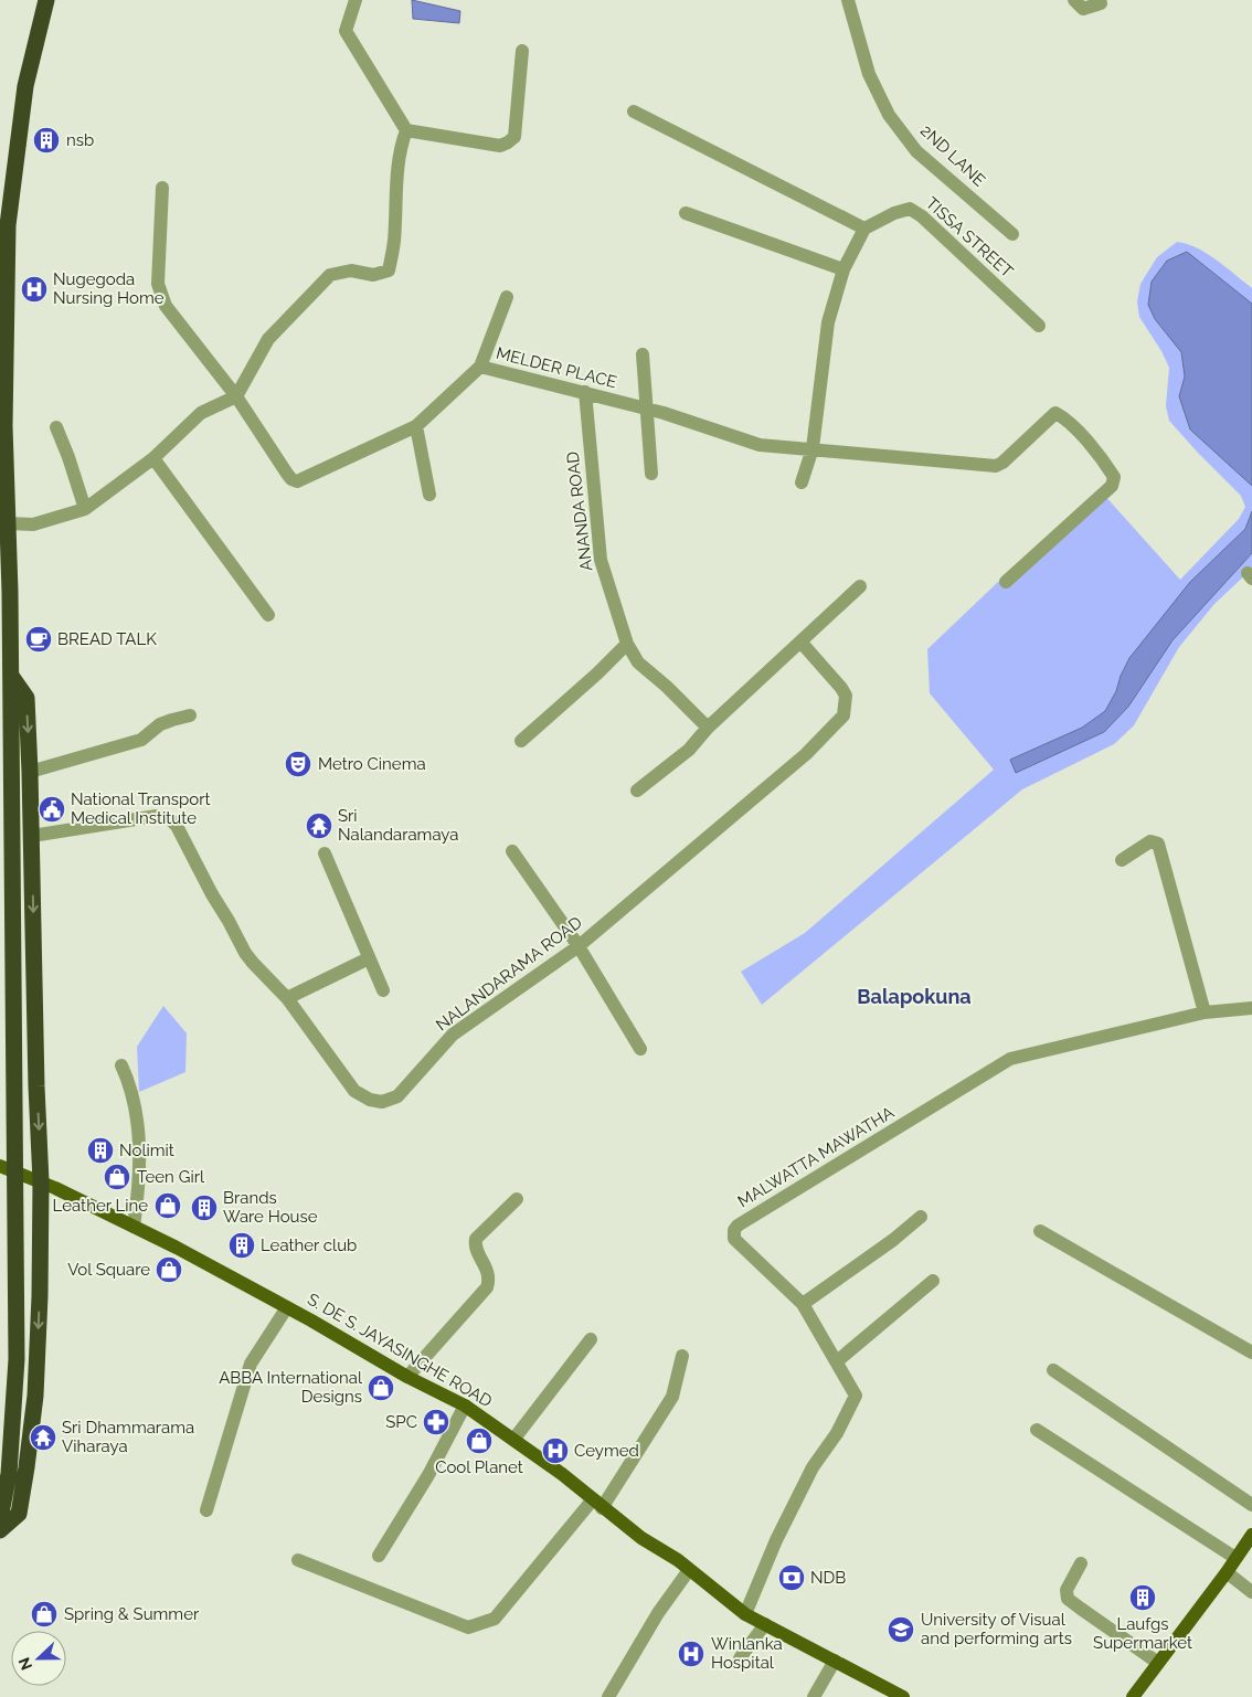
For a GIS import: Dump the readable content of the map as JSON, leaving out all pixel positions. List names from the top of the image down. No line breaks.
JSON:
{"streets":{"main road":["S. DE S. JAYASINGHE ROAD"],"street":["2ND LANE","TISSA STREET","MELDER PLACE","ANANDA ROAD","NALANDARAMA ROAD","MALWATTA MAWATHA"]},"crossings":[["MELDER PLACE","ANANDA ROAD"],["MALWATTA MAWATHA","S. DE S. JAYASINGHE ROAD"]],"districts":["Balapokuna"],"places":{"building":["nsb","Nolimit","Brands Ware House","Leather club","Laufgs Supermarket"],"hospital":["Nugegoda Nursing Home","Ceymed","Winlanka Hospital"],"cafe":["BREAD TALK"],"theatre":["Metro Cinema"],"public building":["National Transport Medical Institute"],"temple":["Sri Nalandaramaya","Sri Dhammarama Viharaya"],"shop":["Teen Girl","Leather Line","Vol Square","ABBA International Designs","Cool Planet","Spring & Summer"],"pharmacy":["SPC"],"bank":["NDB"],"school or university":["University of Visual and performing arts"]},"north":"left"}
